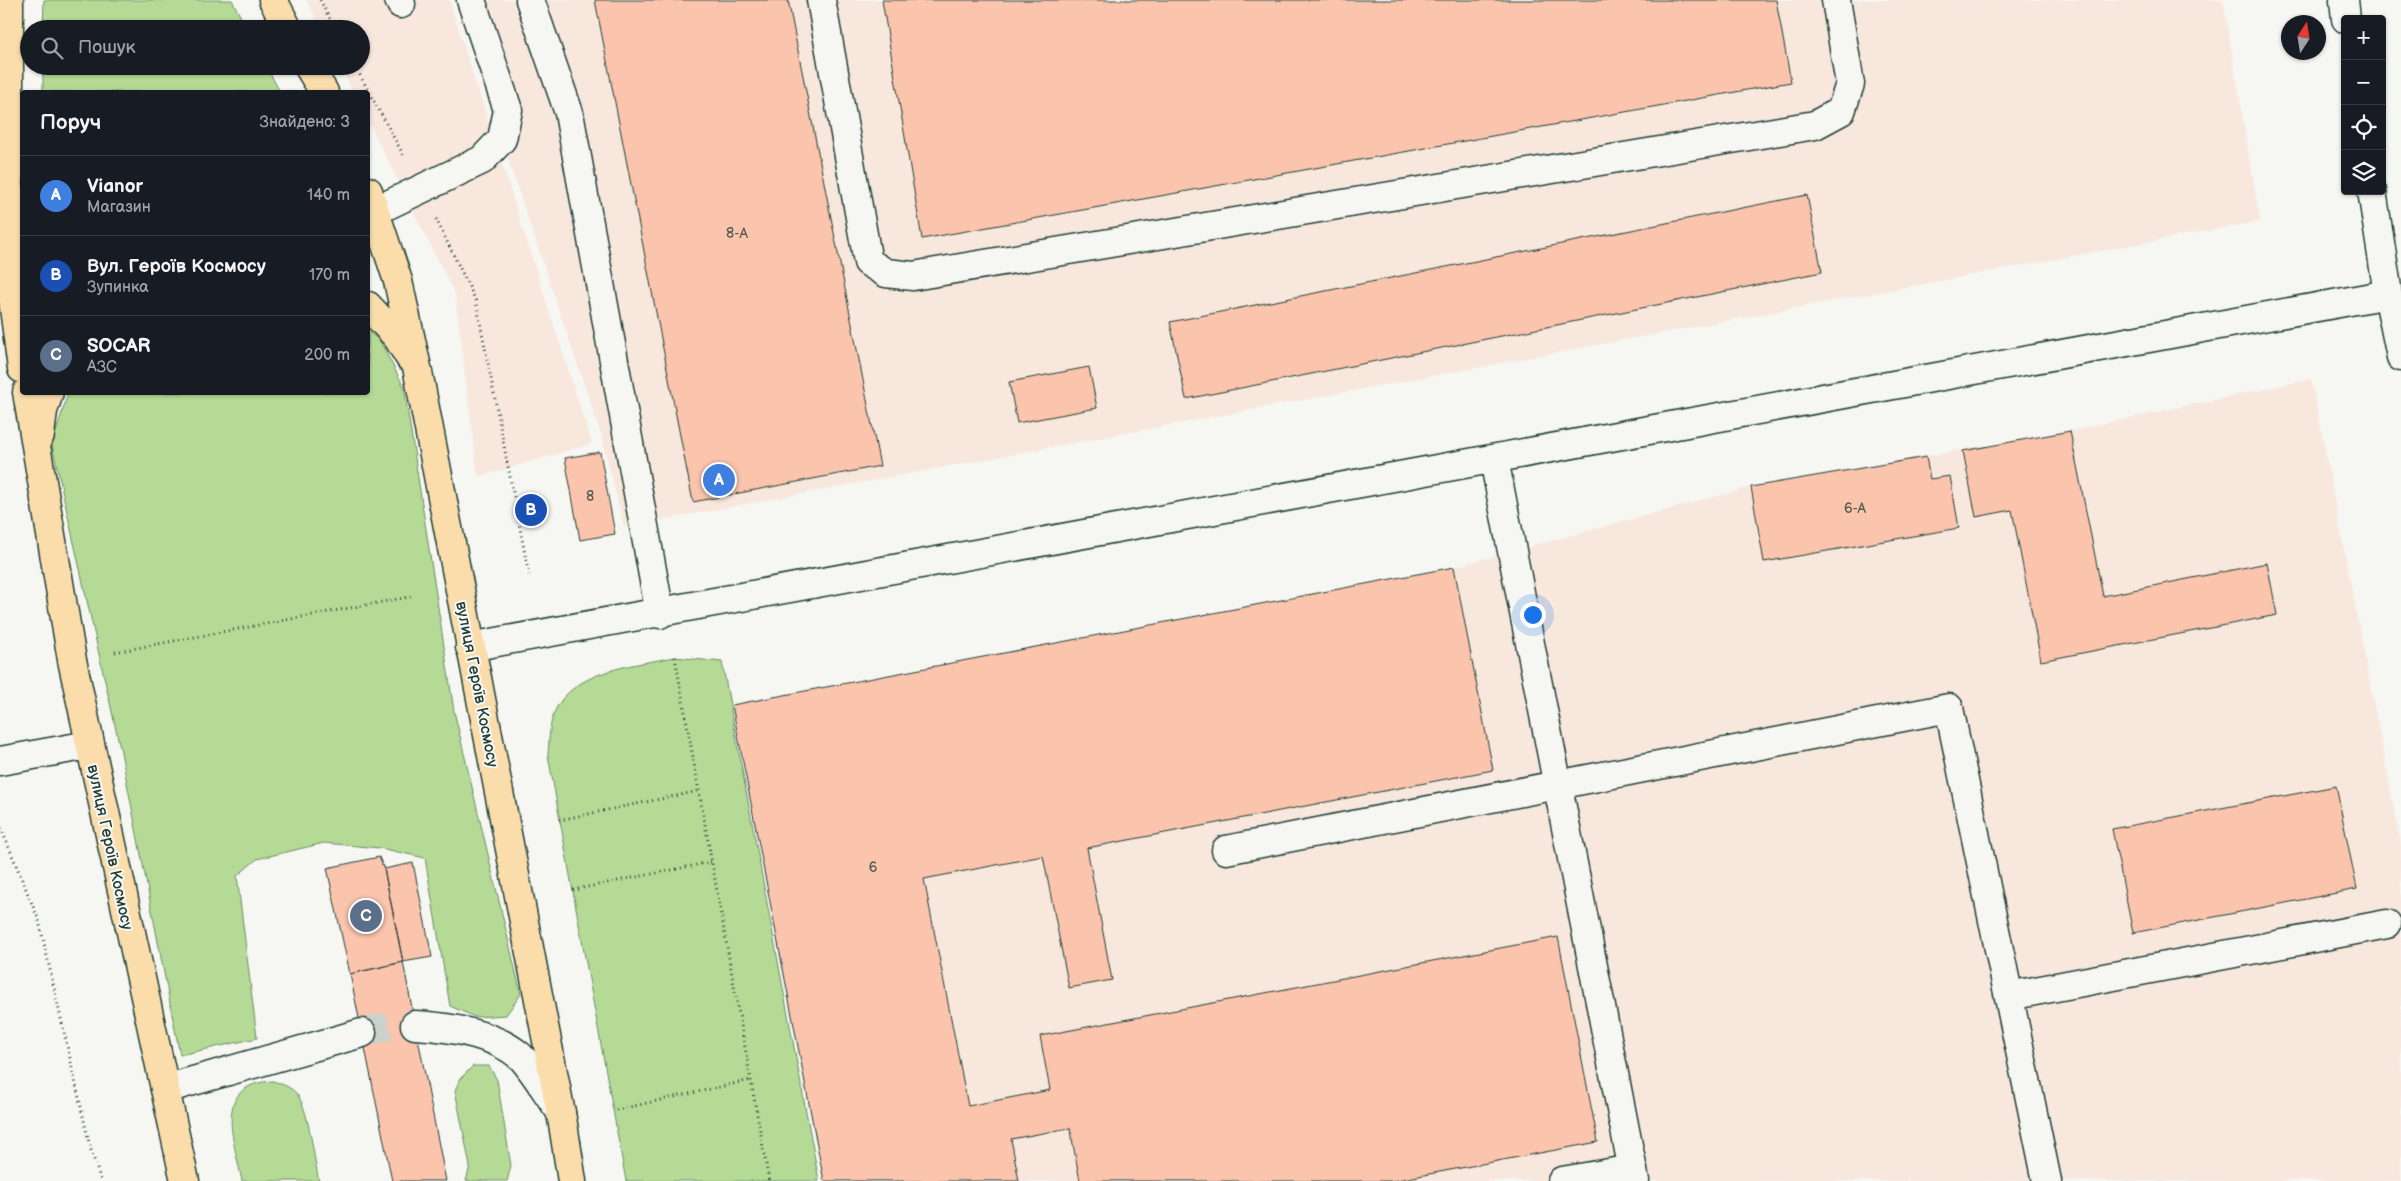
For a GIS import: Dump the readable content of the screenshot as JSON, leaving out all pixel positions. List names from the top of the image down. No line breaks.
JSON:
{"streets":{"main road":["вулиця Героїв Космосу"]},"house_numbers":["8-А","8","6-А","6"],"north":"top","page":{"map_buttons":["+","−"],"search":"Пошук","heading":["Поруч","Знайдено: 3"],"list":[{"mark":"A","name":"Vianor","note":"Магазин","value":"140 m"},{"mark":"B","name":"Вул. Героїв Космосу","note":"Зупинка","value":"170 m"},{"mark":"C","name":"SOCAR","note":"АЗС","value":"200 m"}],"pins":["A","B","C"]}}
